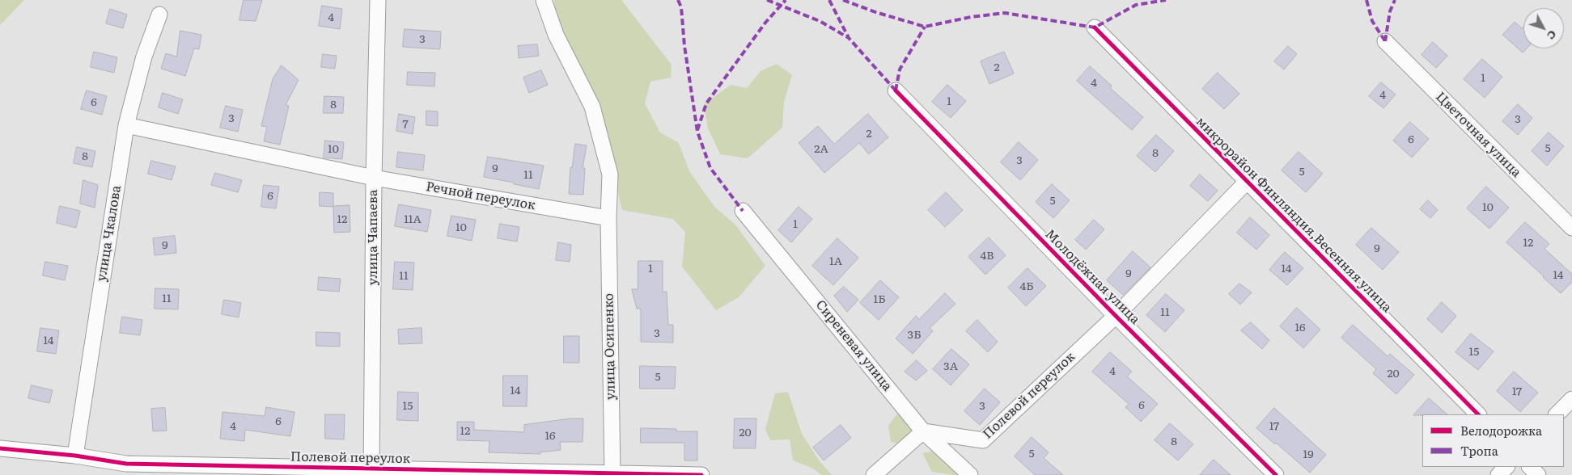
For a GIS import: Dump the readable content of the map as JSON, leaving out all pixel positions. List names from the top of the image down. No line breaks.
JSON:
{"streets":{"street":["Цветочная улица","Речной переулок","микрорайон Финляндия,Весенняя улица","улица Чкалова","улица Чапаева","Молодёжная улица","Сиреневая улица","улица Осипенко","Полевой переулок"]},"crossings":[["Речной переулок","улица Чкалова"],["Речной переулок","улица Чапаева"],["Речной переулок","улица Осипенко"],["улица Чкалова","Полевой переулок"],["улица Чапаева","Полевой переулок"],["Молодёжная улица","Полевой переулок"],["Сиреневая улица","Полевой переулок"],["улица Осипенко","Полевой переулок"]],"house_numbers":["4","3","2","1","4","4","1","6","8","3","3","7","2","6","5","10","2А","8","8","3","9","5","11","6","5","10","12","11А","1","10","12","9","9","4В","1А","1","14","9","14","11","4Б","11","1Б","11","16","3","3Б","14","15","3А","4","20","5","14","17","6","15","3","6","4","17","12","20","16","8","5","19"],"legend":["Велодорожка","Тропа"],"north":"bottom right"}
